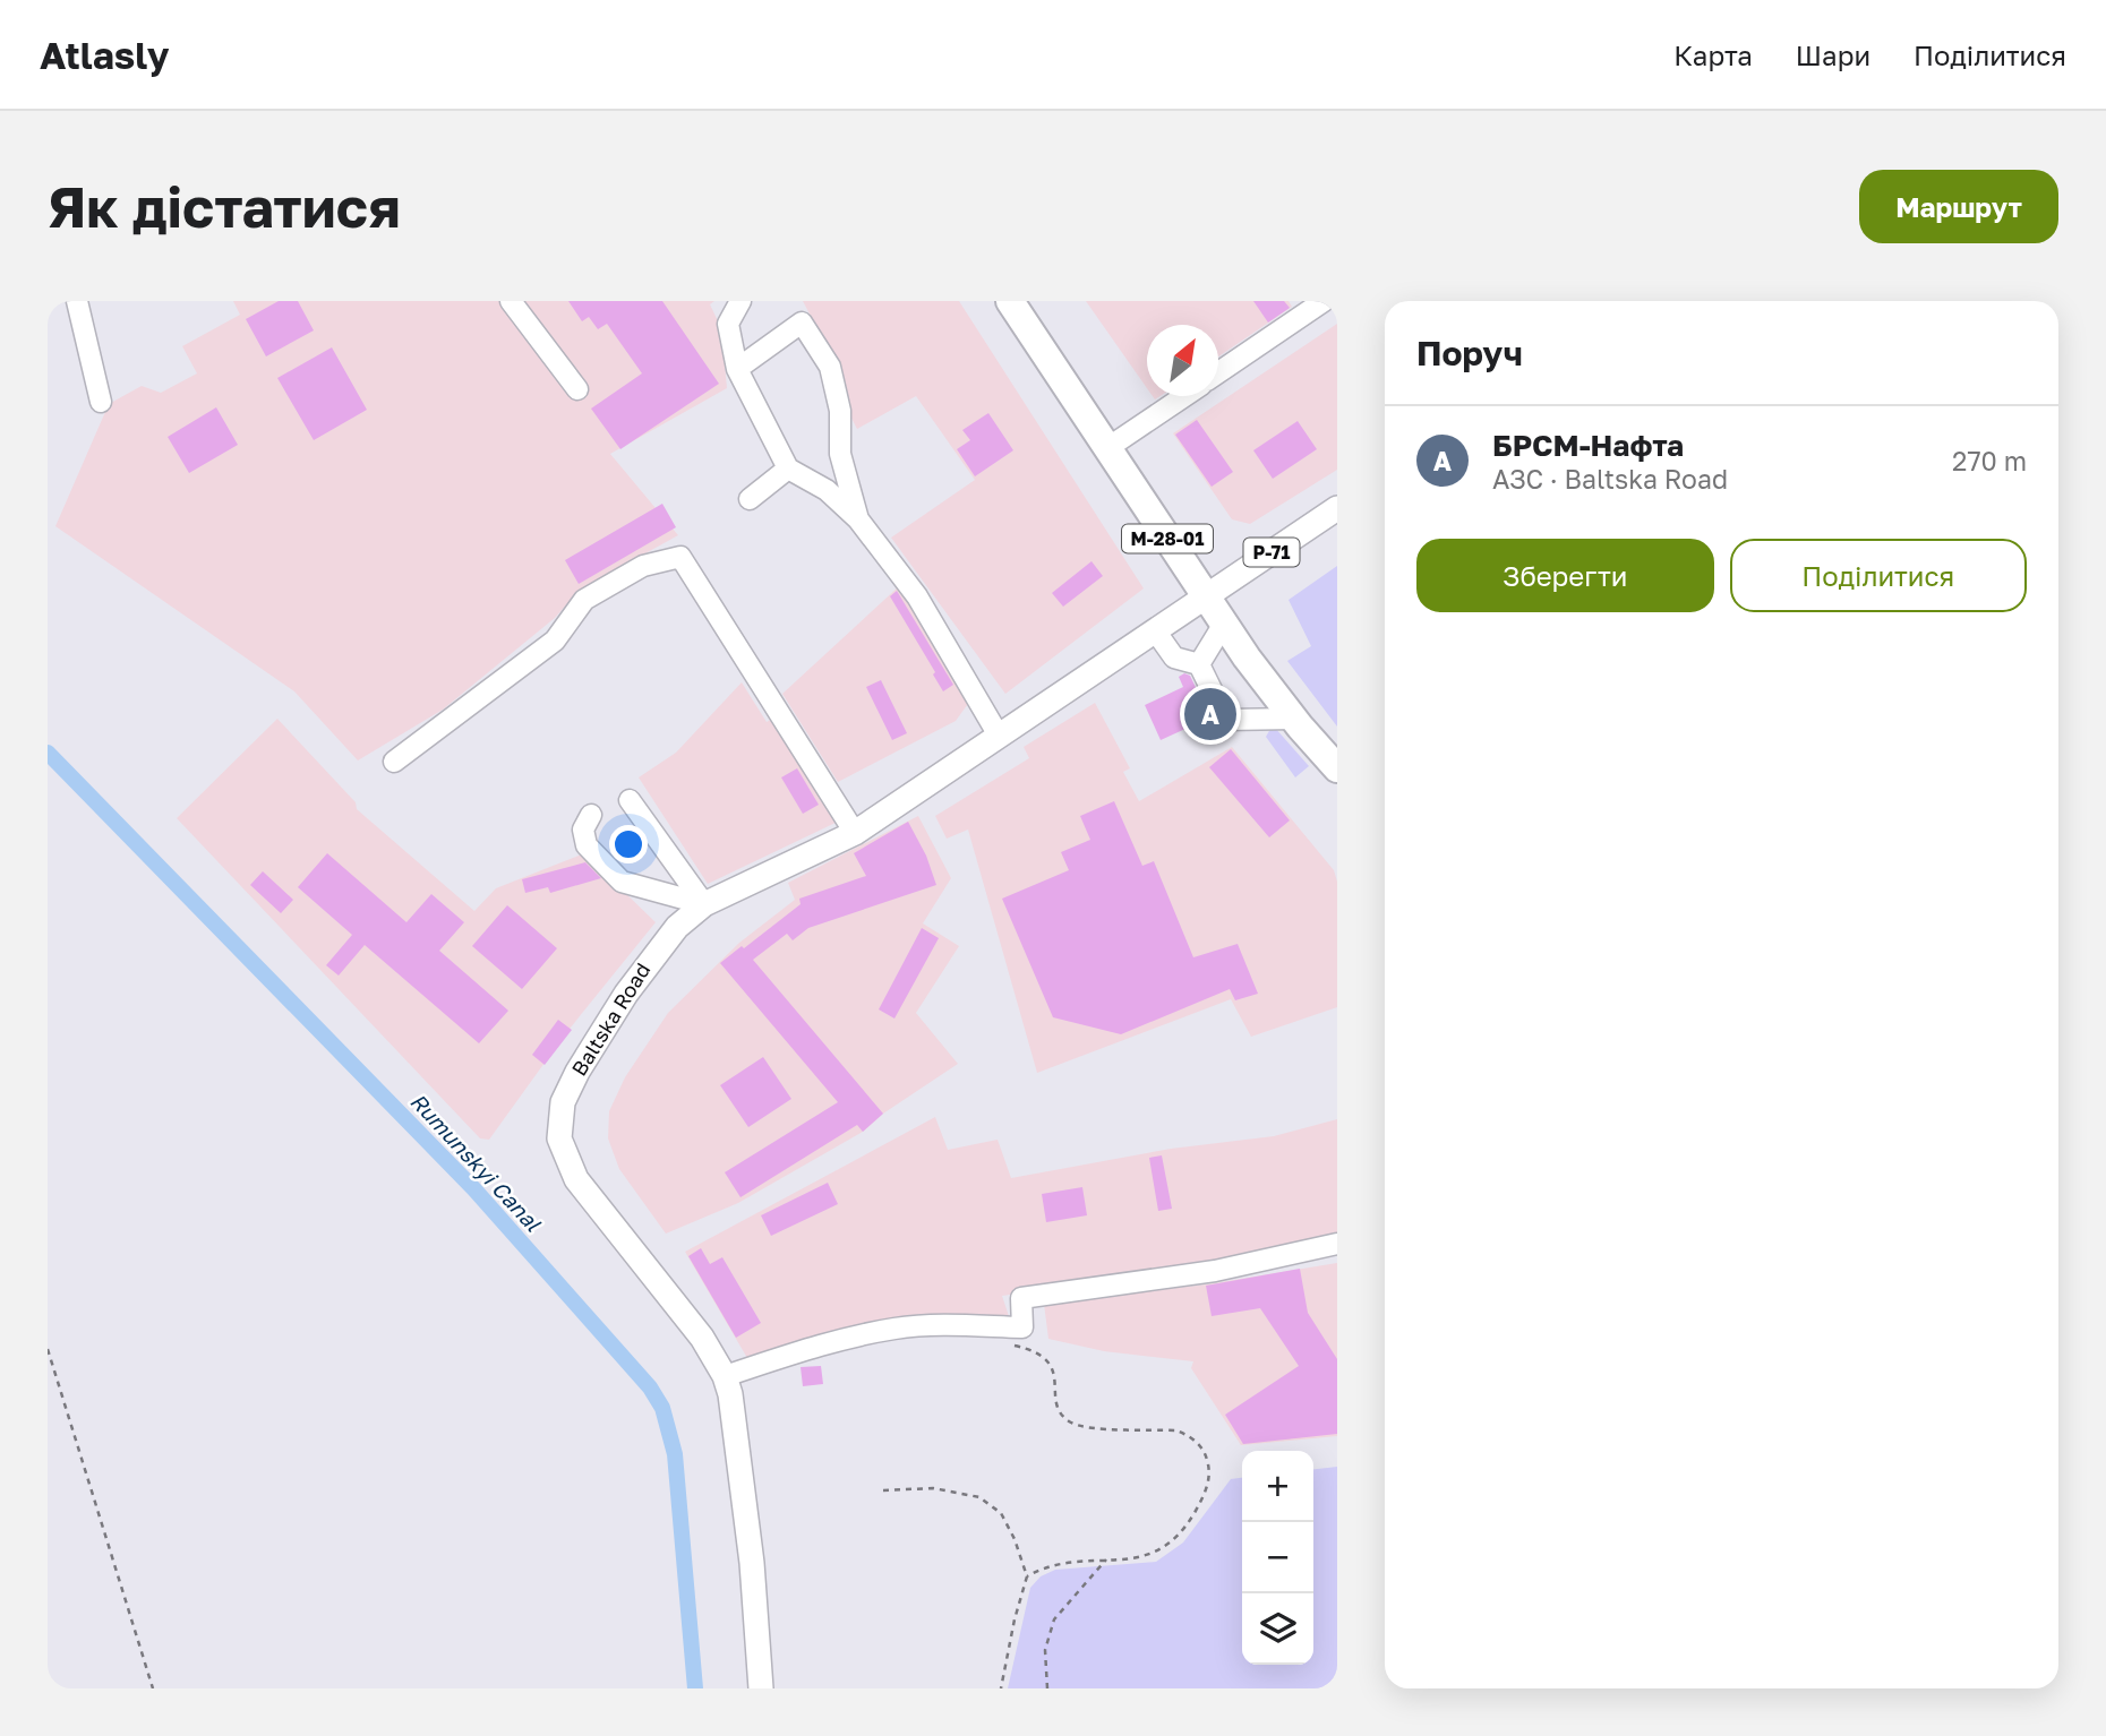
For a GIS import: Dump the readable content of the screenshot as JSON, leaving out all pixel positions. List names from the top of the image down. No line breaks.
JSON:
{"streets":{"highway":["М-28-01"],"main road":["Р-71","Baltska Road"]},"crossings":[["М-28-01","Р-71"],["М-28-01","Baltska Road"],["Р-71","Baltska Road"]],"water":["Rumunskyi Canal"],"north":"top right","page":{"header":"Atlasly","nav":["Карта","Шари","Поділитися"],"buttons":["Маршрут",["Зберегти","Поділитися"]],"title":"Як дістатися","heading":"Поруч","list":[{"mark":"A","name":"БРСМ-Нафта","note":"АЗС · Baltska Road","value":"270 m"}],"pins":"A","map_buttons":["+","−"]}}
